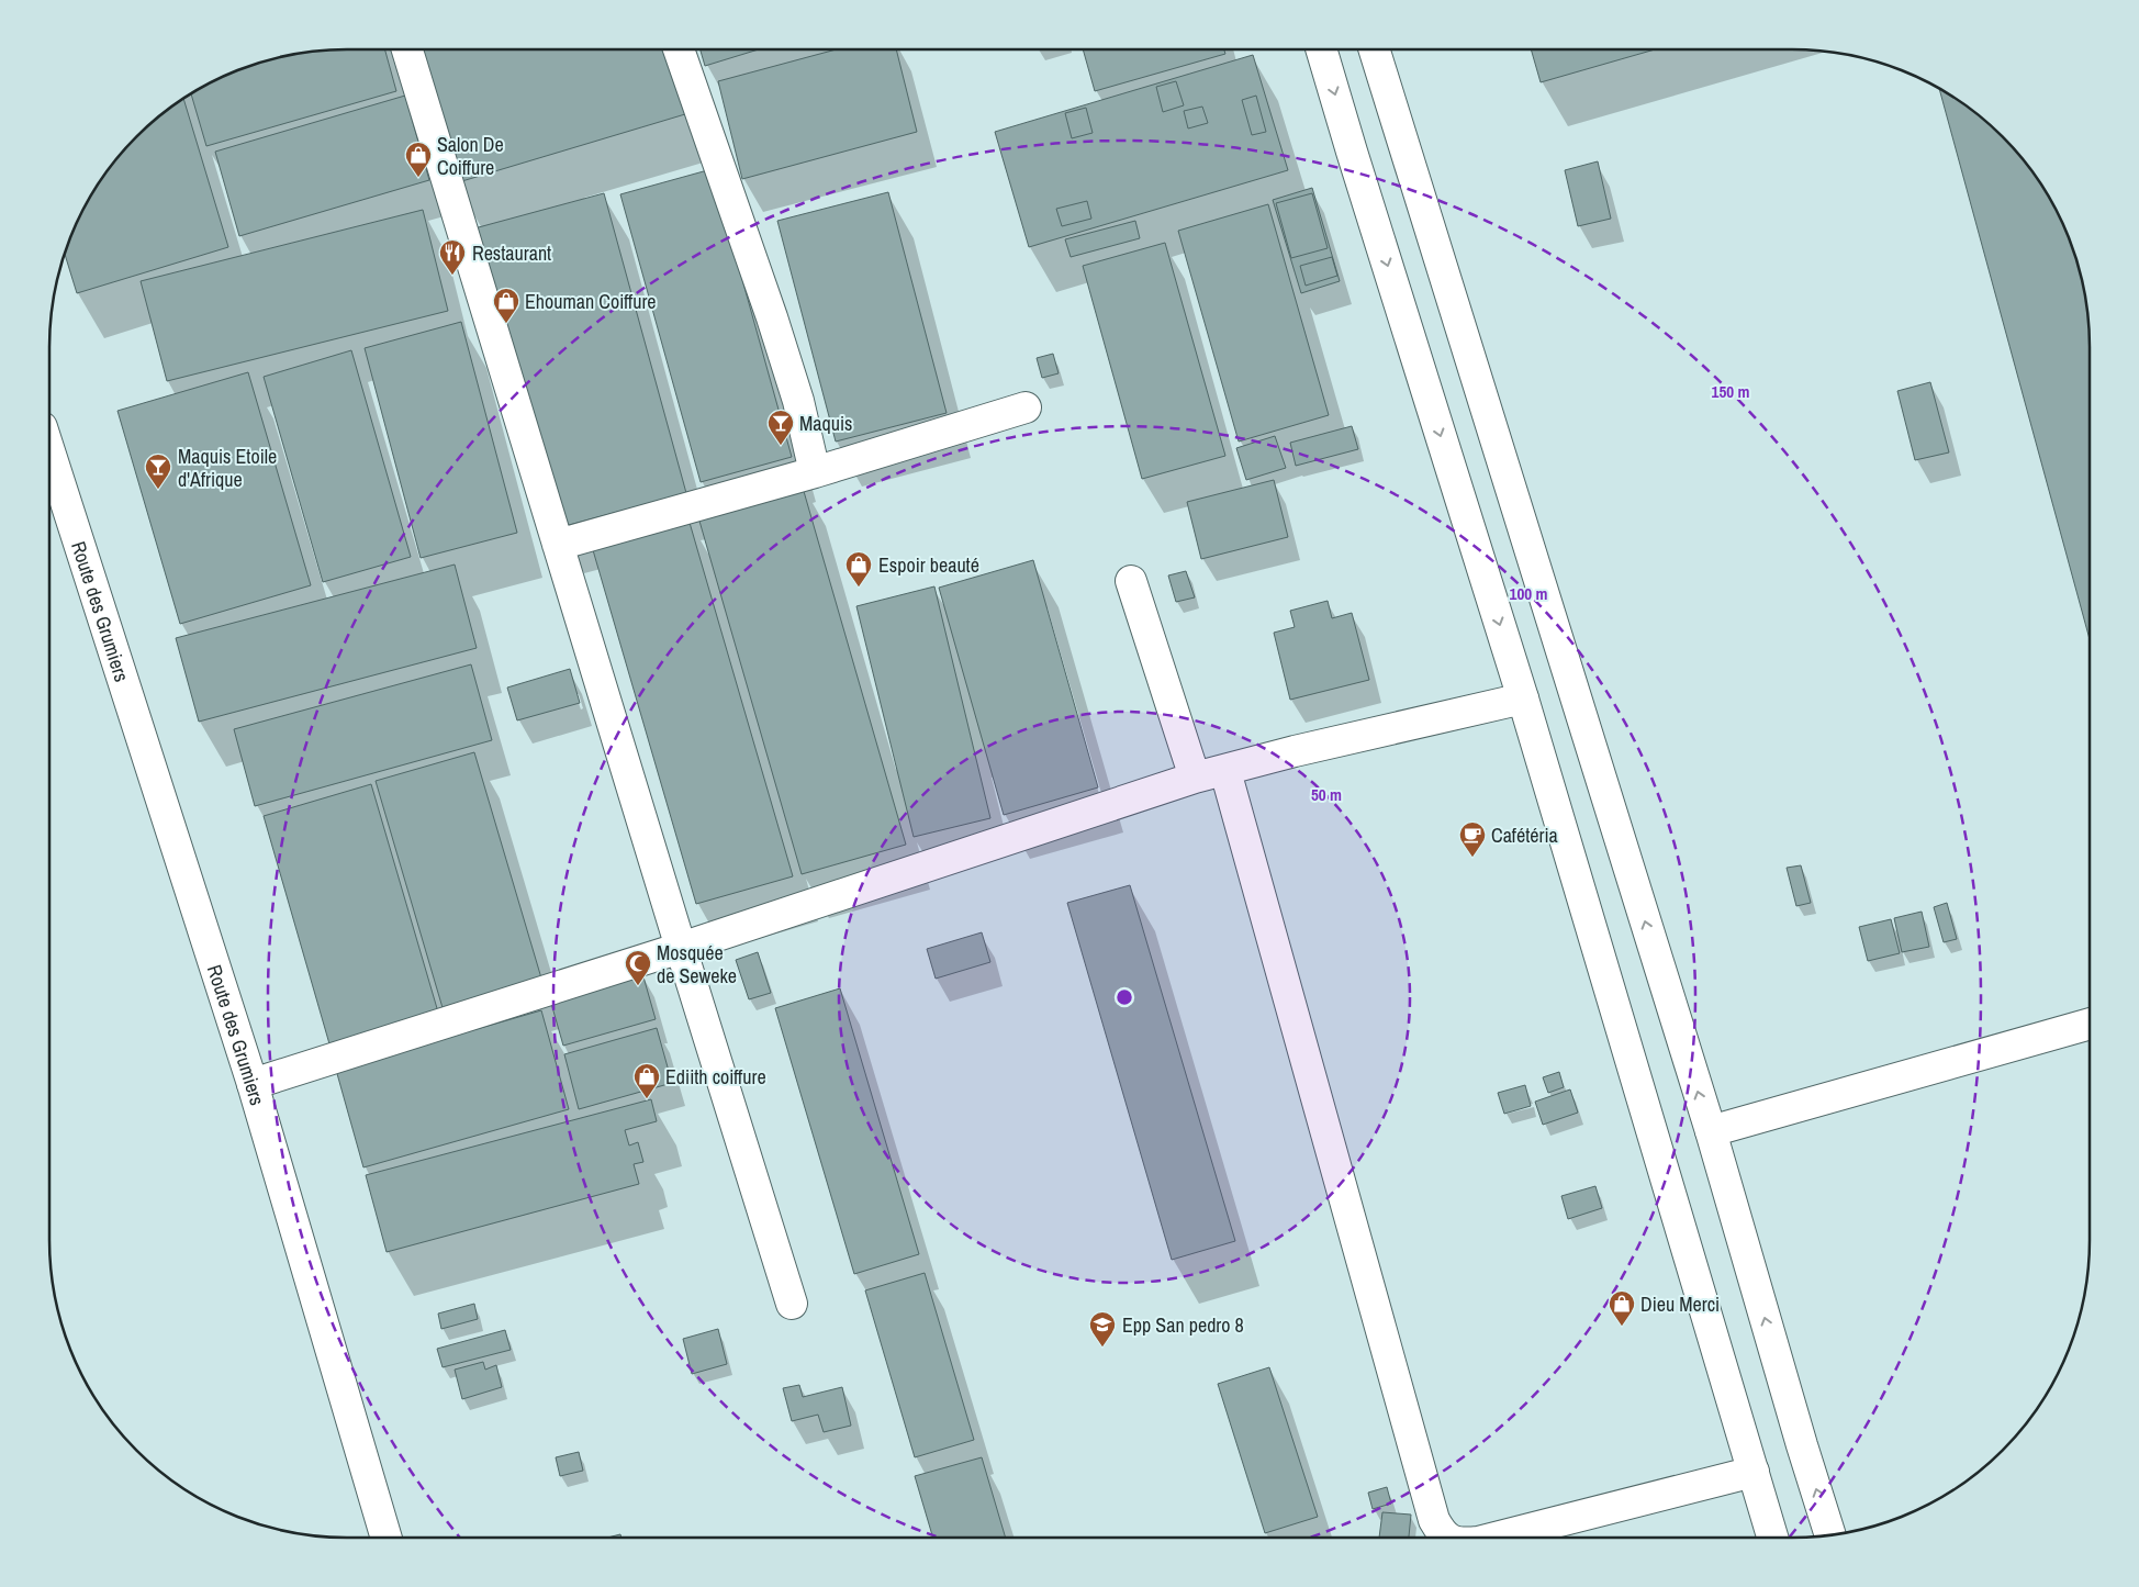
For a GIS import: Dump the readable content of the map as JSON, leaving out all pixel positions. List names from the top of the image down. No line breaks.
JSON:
{"streets":{"street":["Route des Grumiers"]},"places":{"shop":["Salon De Coiffure","Ehouman Coiffure","Espoir beauté","Ediith coiffure","Dieu Merci"],"restaurant":["Restaurant"],"bar":["Maquis","Maquis Etoile d'Afrique"],"cafe":["Cafétéria"],"mosque":["Mosquée de Seweke"],"school or university":["Epp San pedro 8"]},"rings":["150 m","100 m","50 m"]}
